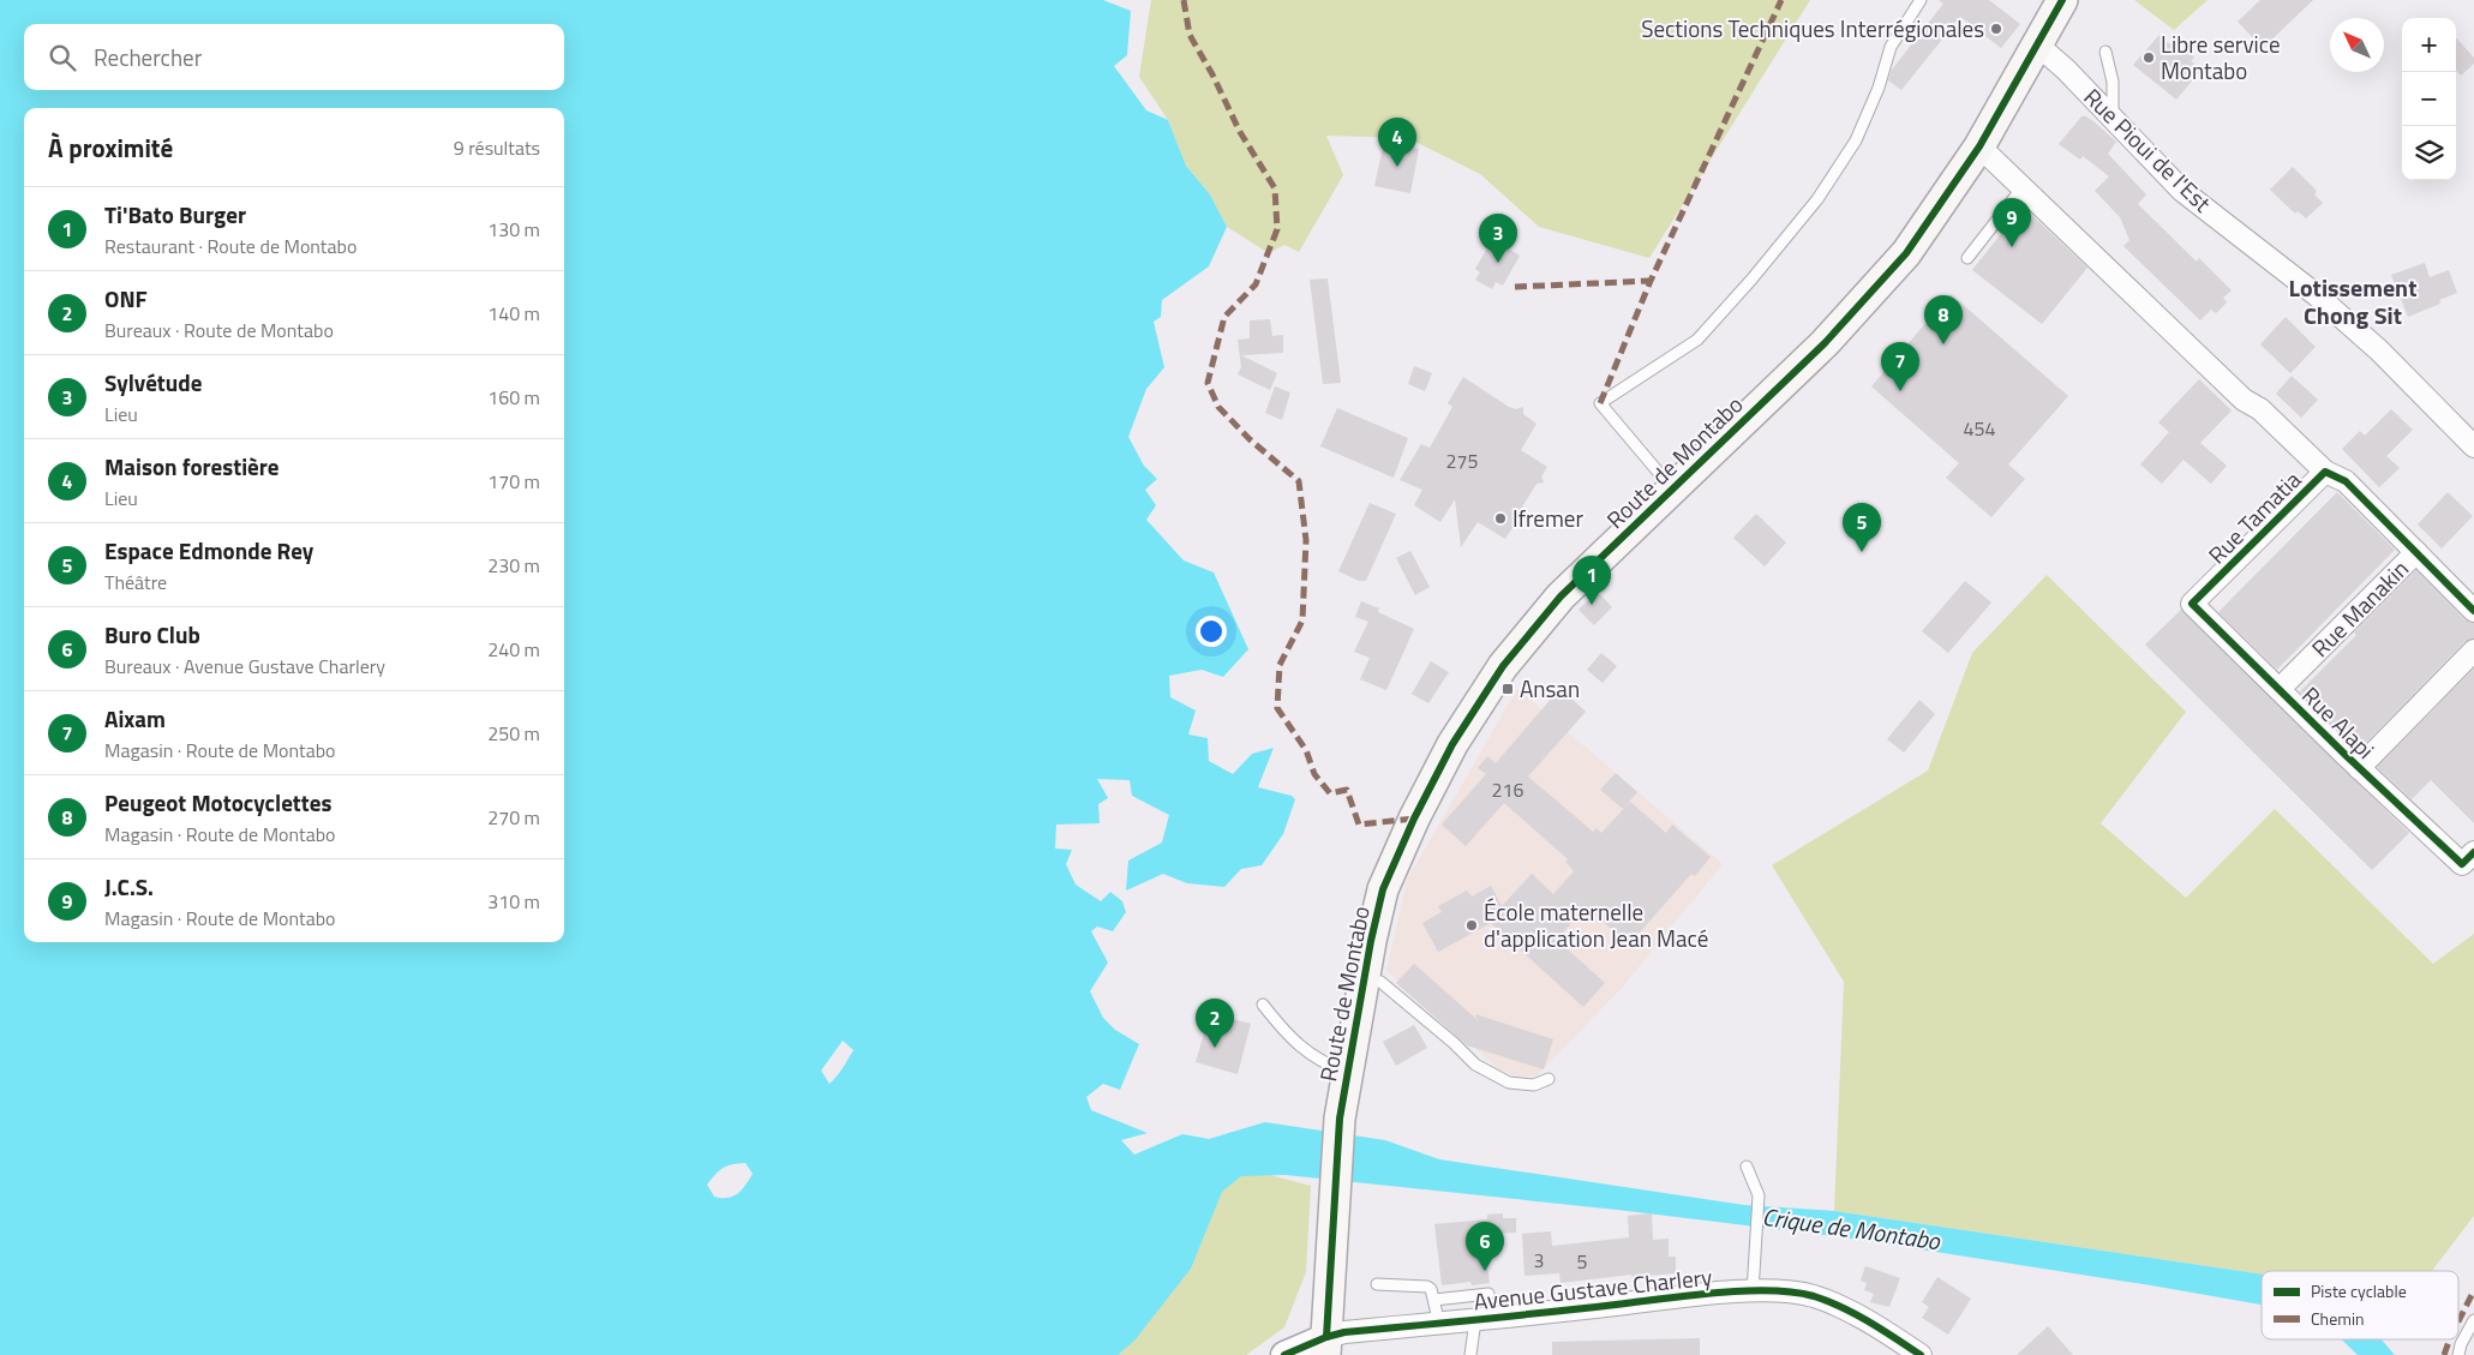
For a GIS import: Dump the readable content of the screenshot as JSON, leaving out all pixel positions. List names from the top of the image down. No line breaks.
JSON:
{"streets":{"main road":["Route de Montabo"],"street":["Rue Pioui de l'Est","Rue Tamatia","Rue Manakin","Rue Alapi","Avenue Gustave Charlery"]},"crossings":[["Rue Pioui de l'Est","Route de Montabo"],["Route de Montabo","Avenue Gustave Charlery"],["Rue Tamatia","Rue Manakin"],["Rue Tamatia","Rue Alapi"],["Rue Manakin","Rue Alapi"]],"districts":["Lotissement Chong Sit"],"water":["Crique de Montabo"],"places":{"other":["Sections Techniques Interrégionales","Libre service Montabo","Ifremer","École maternelle d'application Jean Macé"],"transit":["Ansan"]},"house_numbers":["454","275","216","3","5"],"legend":["Piste cyclable","Chemin"],"north":"top left","page":{"map_buttons":["+","−"],"search":"Rechercher","heading":["À proximité","9 résultats"],"pins":["4","9","3","8","7","5","1","2","6"],"list":[{"mark":"1","name":"Ti'Bato Burger","note":"Restaurant · Route de Montabo","value":"130 m"},{"mark":"2","name":"ONF","note":"Bureaux · Route de Montabo","value":"140 m"},{"mark":"3","name":"Sylvétude","note":"Lieu","value":"160 m"},{"mark":"4","name":"Maison forestière","note":"Lieu","value":"170 m"},{"mark":"5","name":"Espace Edmonde Rey","note":"Théâtre","value":"230 m"},{"mark":"6","name":"Buro Club","note":"Bureaux · Avenue Gustave Charlery","value":"240 m"},{"mark":"7","name":"Aixam","note":"Magasin · Route de Montabo","value":"250 m"},{"mark":"8","name":"Peugeot Motocyclettes","note":"Magasin · Route de Montabo","value":"270 m"},{"mark":"9","name":"J.C.S.","note":"Magasin · Route de Montabo","value":"310 m"}]}}
